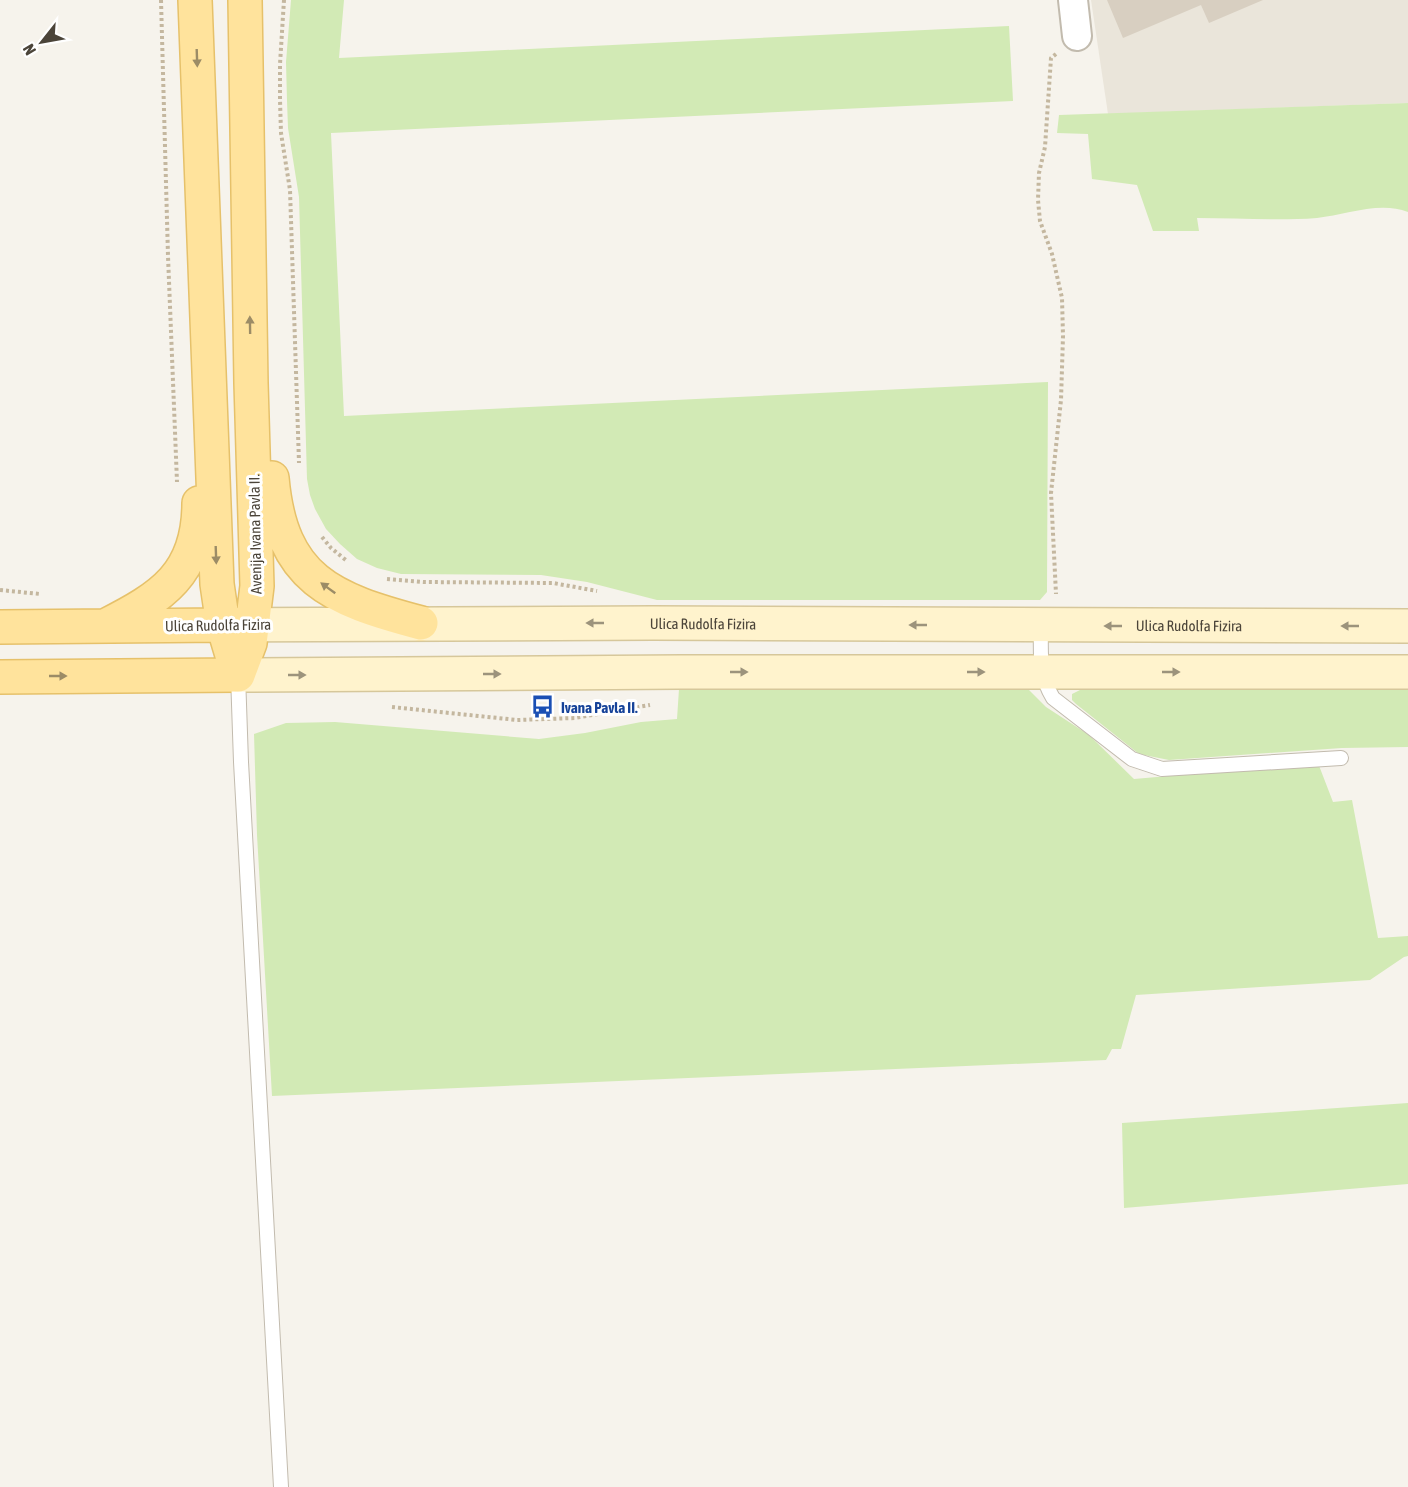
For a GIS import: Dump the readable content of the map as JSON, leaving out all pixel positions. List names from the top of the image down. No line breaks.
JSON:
{"streets":{"main road":["Avenija Ivana Pavla II.","Ulica Rudolfa Fizira"]},"crossings":[["Avenija Ivana Pavla II.","Ulica Rudolfa Fizira"]],"places":{"bus stop":["Ivana Pavla II."]},"north":"bottom left"}
